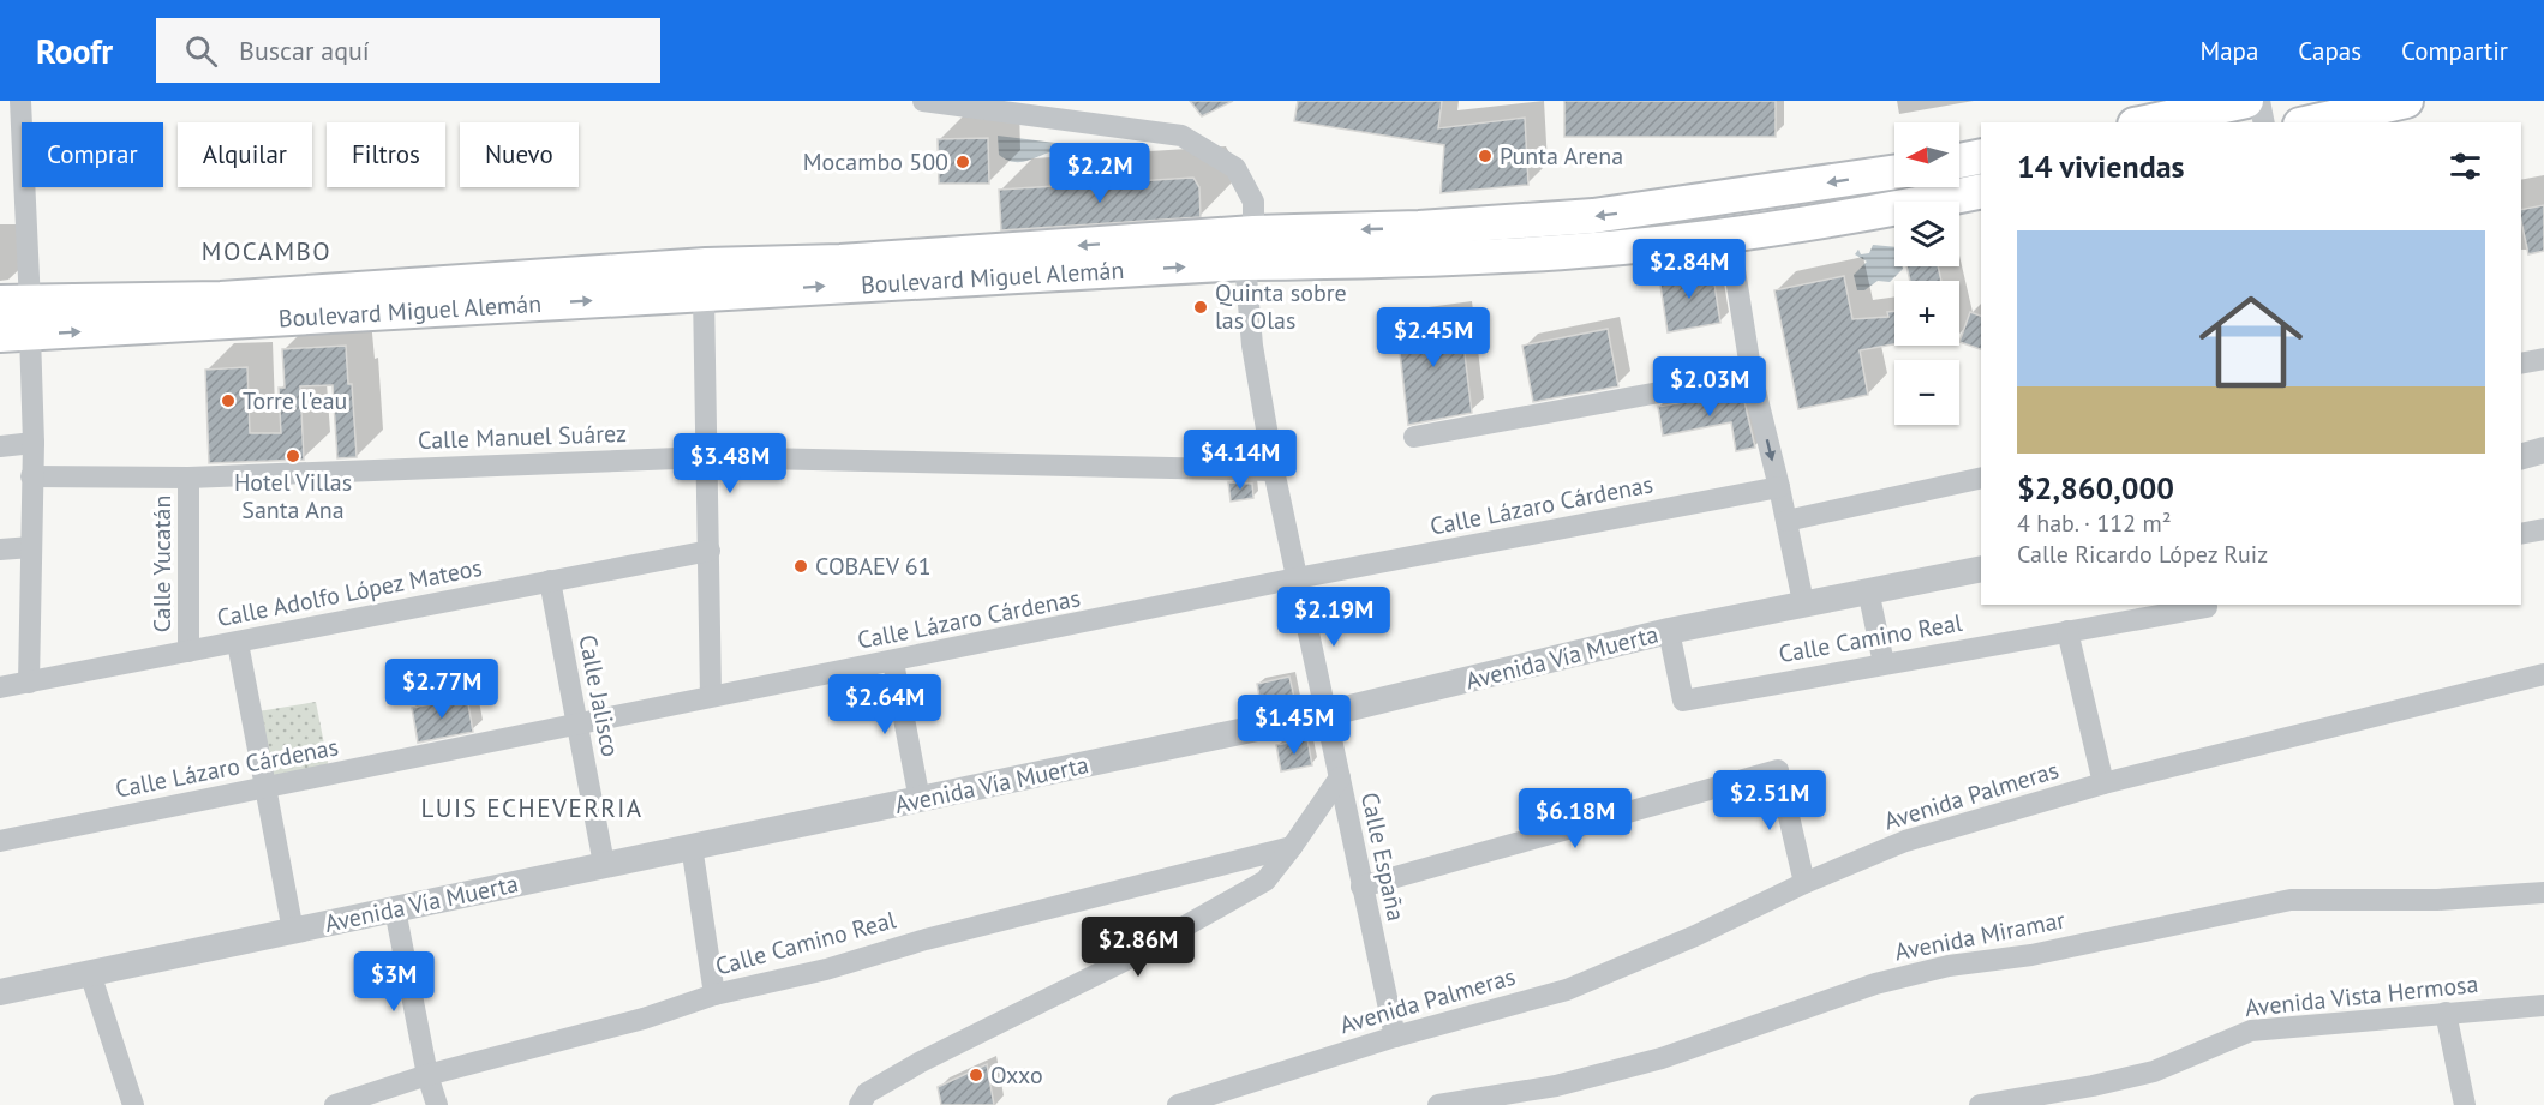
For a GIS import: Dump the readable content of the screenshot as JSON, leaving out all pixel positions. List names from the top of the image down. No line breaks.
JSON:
{"streets":{"main road":["Boulevard Miguel Alemán"],"street":["Calle Manuel Suárez","Calle Lázaro Cárdenas","Calle Yucatán","Calle Adolfo López Mateos","Calle Camino Real","Avenida Vía Muerta","Calle Jalisco","Avenida Palmeras","Calle España","Avenida Miramar","Avenida Vista Hermosa"]},"crossings":[["Boulevard Miguel Alemán","Calle España"],["Calle Manuel Suárez","Calle Yucatán"],["Calle Manuel Suárez","Calle España"],["Calle Lázaro Cárdenas","Calle Jalisco"],["Calle Lázaro Cárdenas","Calle España"],["Calle Yucatán","Calle Adolfo López Mateos"],["Calle Adolfo López Mateos","Calle Jalisco"],["Calle Camino Real","Avenida Vía Muerta"],["Avenida Vía Muerta","Calle Jalisco"],["Avenida Vía Muerta","Calle España"],["Avenida Palmeras","Calle España"]],"districts":["MOCAMBO","LUIS ECHEVERRIA"],"places":["Punta Arena","Mocambo 500","Quinta sobre las Olas","Torre l'eau","Hotel Villas Santa Ana","COBAEV 61","Oxxo"],"north":"left","page":{"header":"Roofr","search":"Buscar aquí","nav":["Mapa","Capas","Compartir"],"map_buttons":["+","−"],"chip":["Comprar","Alquilar","Filtros","Nuevo"],"heading":"14 viviendas","price":["$2.2M","$2.84M","$2.45M","$2.03M","$4.14M","$3.48M","$2.19M","$2.77M","$2.64M","$1.45M","$2.51M","$6.18M","$2.86M","$3M"],"list":[{"name":"$2,860,000","note":"4 hab. · 112 m² · Calle Ricardo López Ruiz"}]}}
